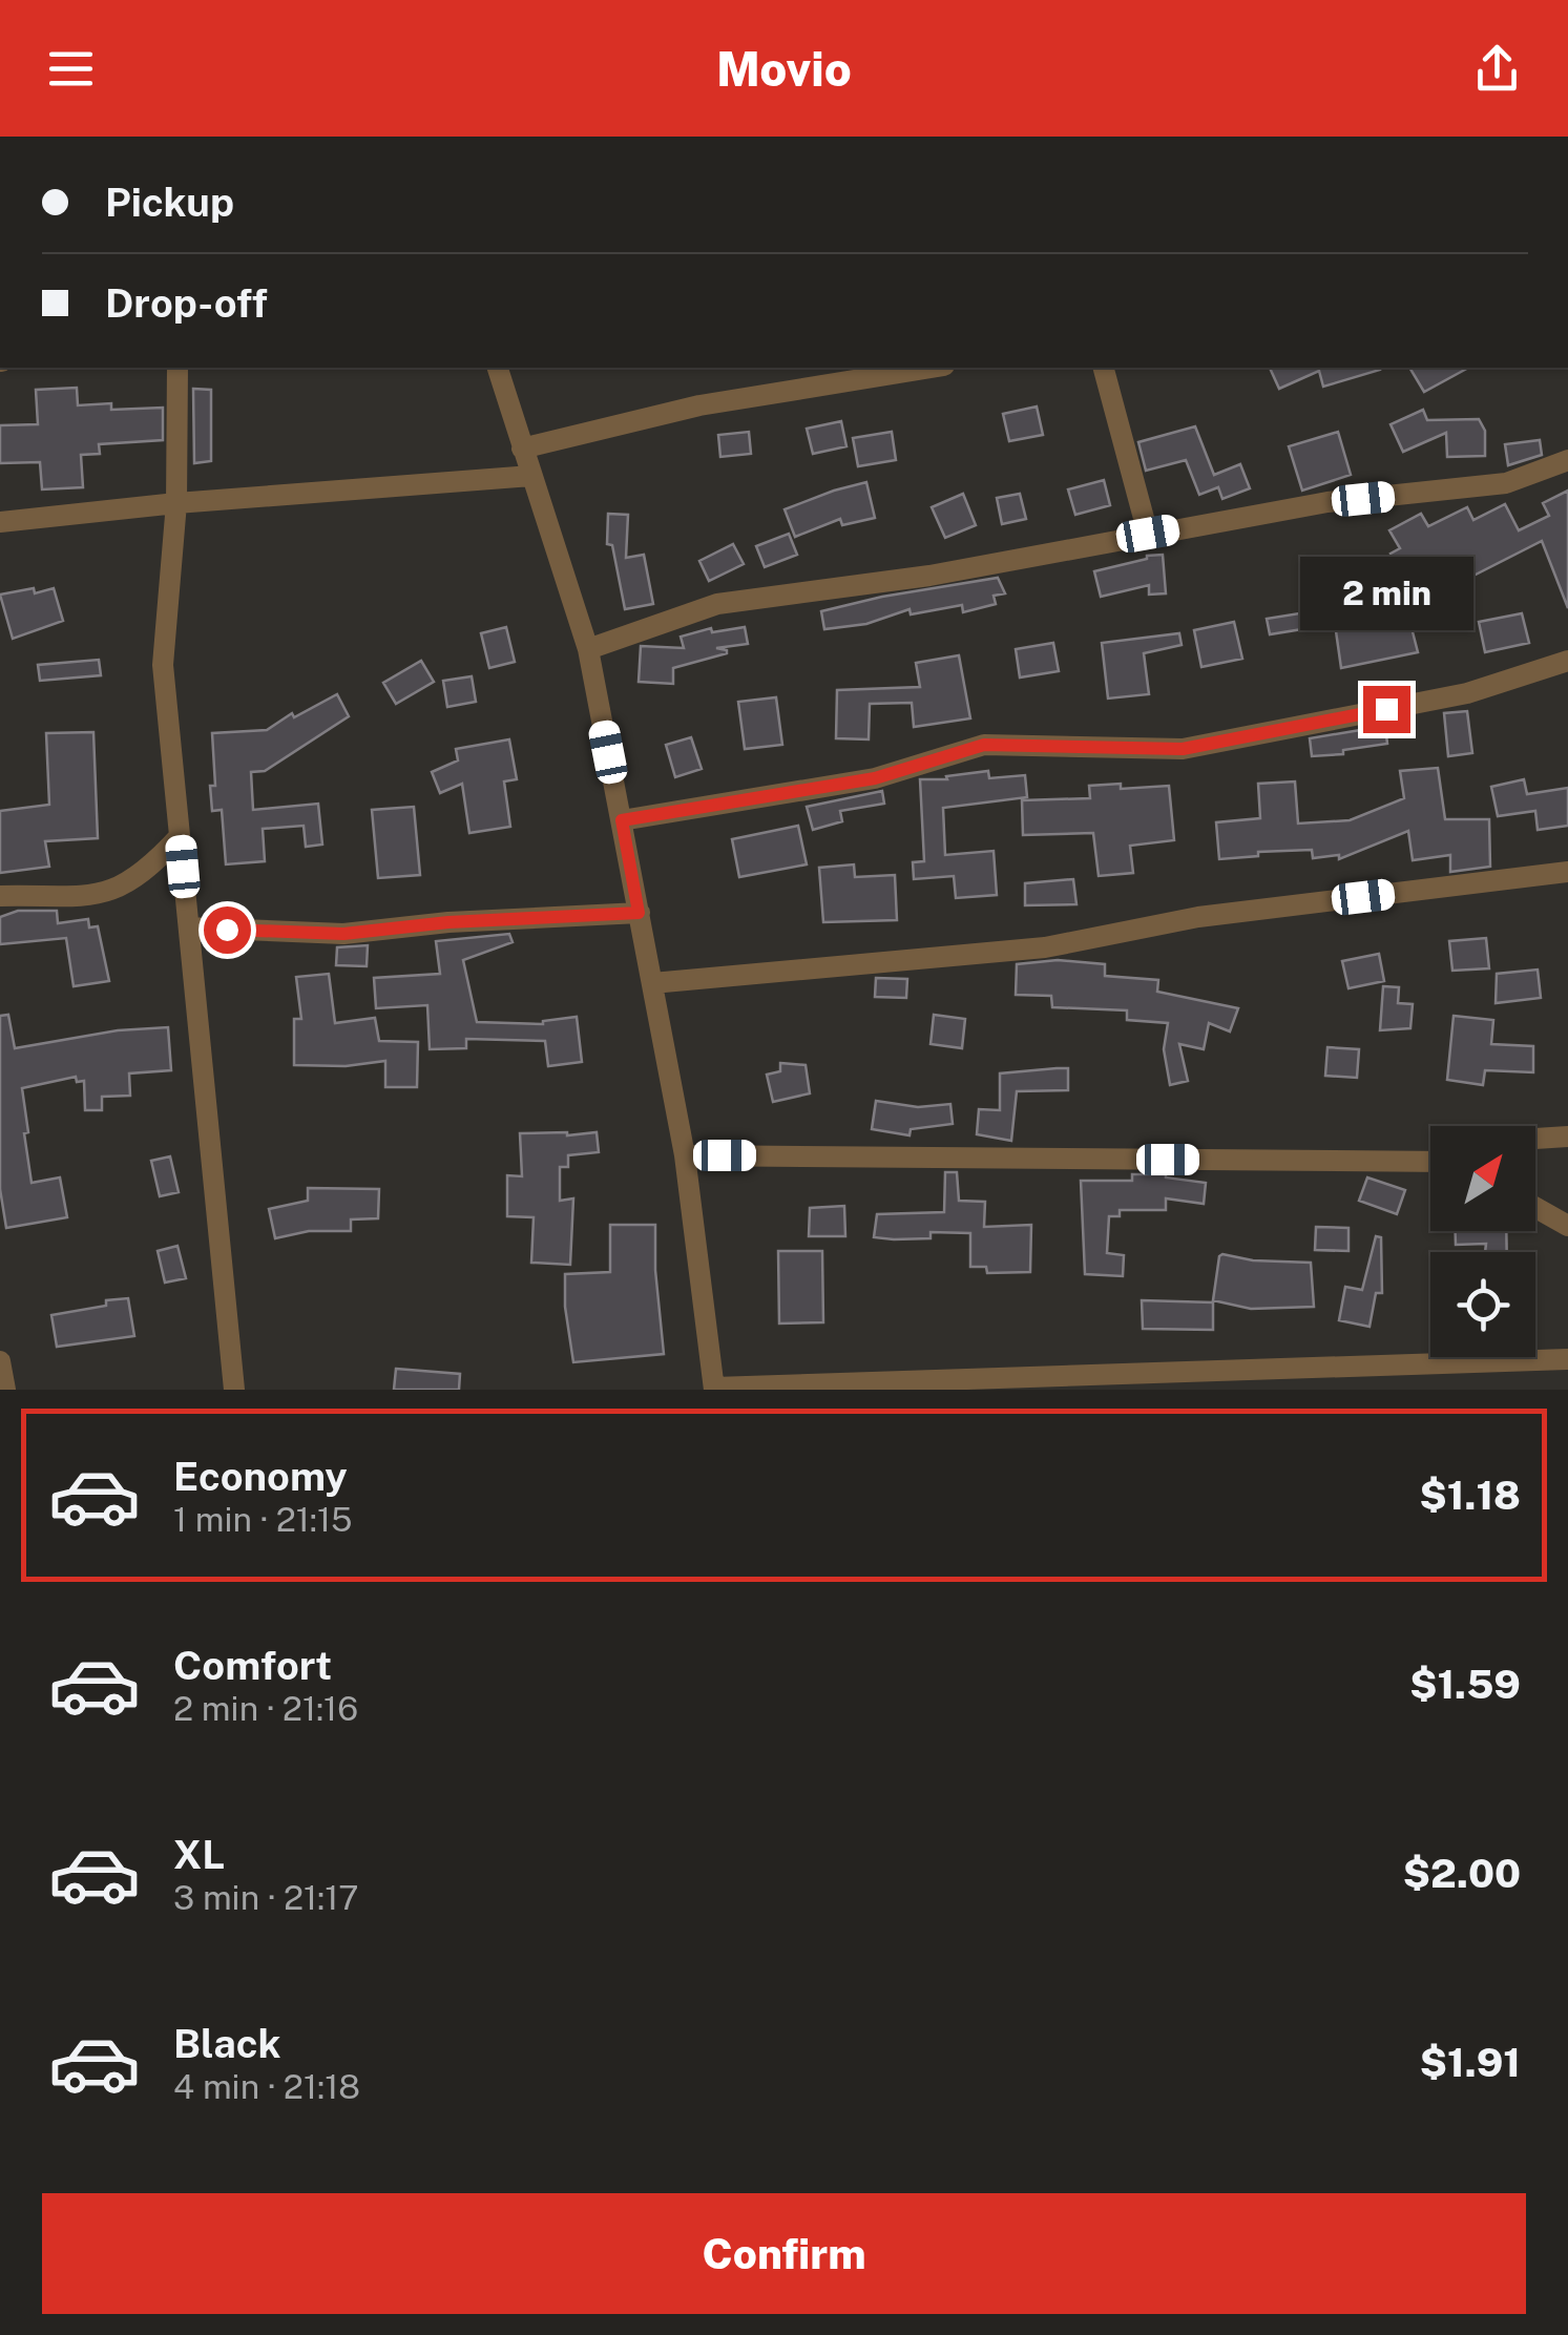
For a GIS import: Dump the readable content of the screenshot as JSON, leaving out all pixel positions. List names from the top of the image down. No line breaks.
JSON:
{"north":"top right","page":{"header":"Movio","banner":["Pickup","Drop-off"],"bubble":"2 min","list":[{"name":"Economy","note":"1 min · 21:15","value":"$1.18"},{"name":"Comfort","note":"2 min · 21:16","value":"$1.59"},{"name":"XL","note":"3 min · 21:17","value":"$2.00"},{"name":"Black","note":"4 min · 21:18","value":"$1.91"}],"buttons":"Confirm"}}
